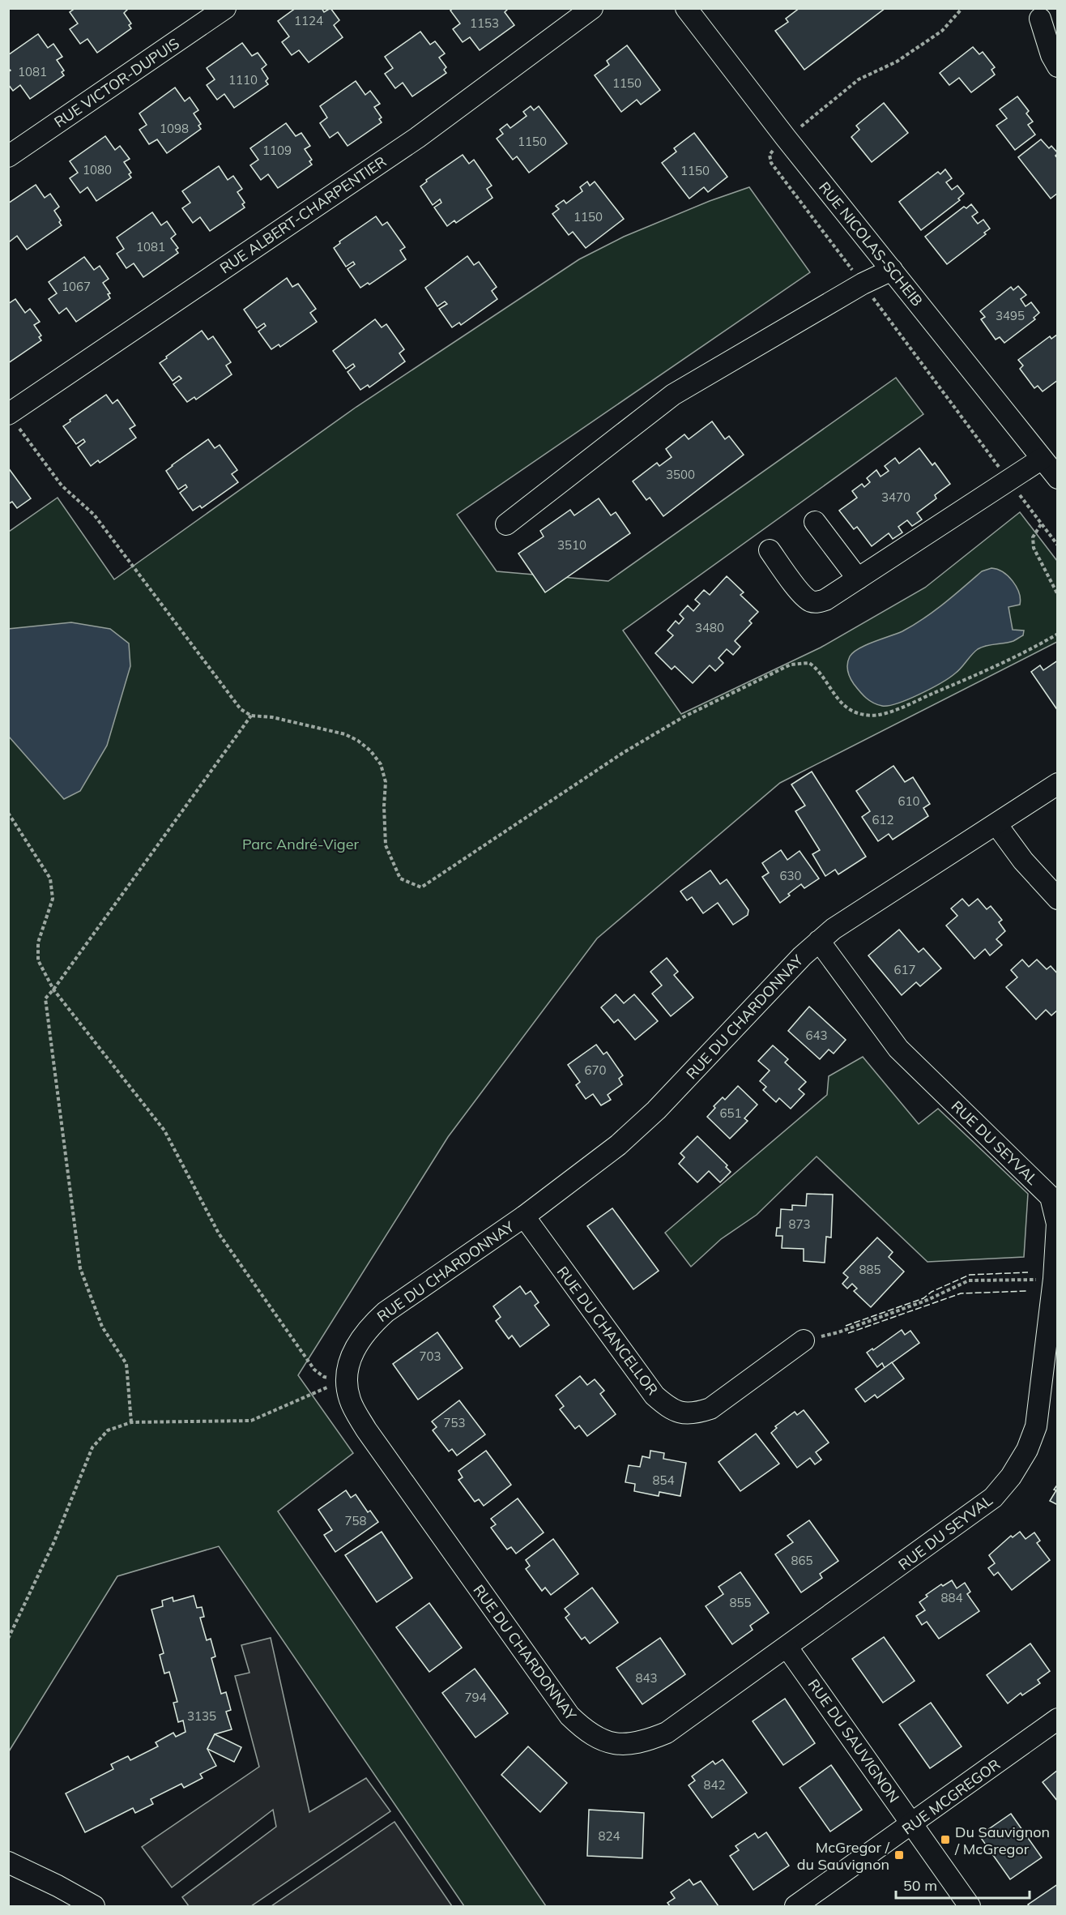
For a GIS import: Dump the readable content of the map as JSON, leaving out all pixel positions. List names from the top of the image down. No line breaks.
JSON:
{"streets":{"street":["RUE VICTOR-DUPUIS","RUE ALBERT-CHARPENTIER","RUE NICOLAS-SCHEIB","RUE DU CHARDONNAY","RUE DU SEYVAL","RUE DU CHANCELLOR","RUE DU SAUVIGNON","RUE MCGREGOR"]},"crossings":[["RUE DU CHARDONNAY","RUE DU SEYVAL"],["RUE DU CHARDONNAY","RUE DU CHANCELLOR"],["RUE DU CHARDONNAY","RUE DU SAUVIGNON"],["RUE DU SEYVAL","RUE DU SAUVIGNON"],["RUE DU SAUVIGNON","RUE MCGREGOR"]],"parks":["Parc André-Viger"],"places":{"transit":["Du Sauvignon / McGregor","McGregor / du Sauvignon"]},"house_numbers":["1124","1153","1081","1110","1150","1098","1150","1109","1080","1150","1150","1081","1067","3495","3500","3470","3510","3480","610","612","630","617","643","670","651","873","885","703","753","854","758","865","884","855","843","794","3135","842","824"],"scale_bar":"50 m"}
